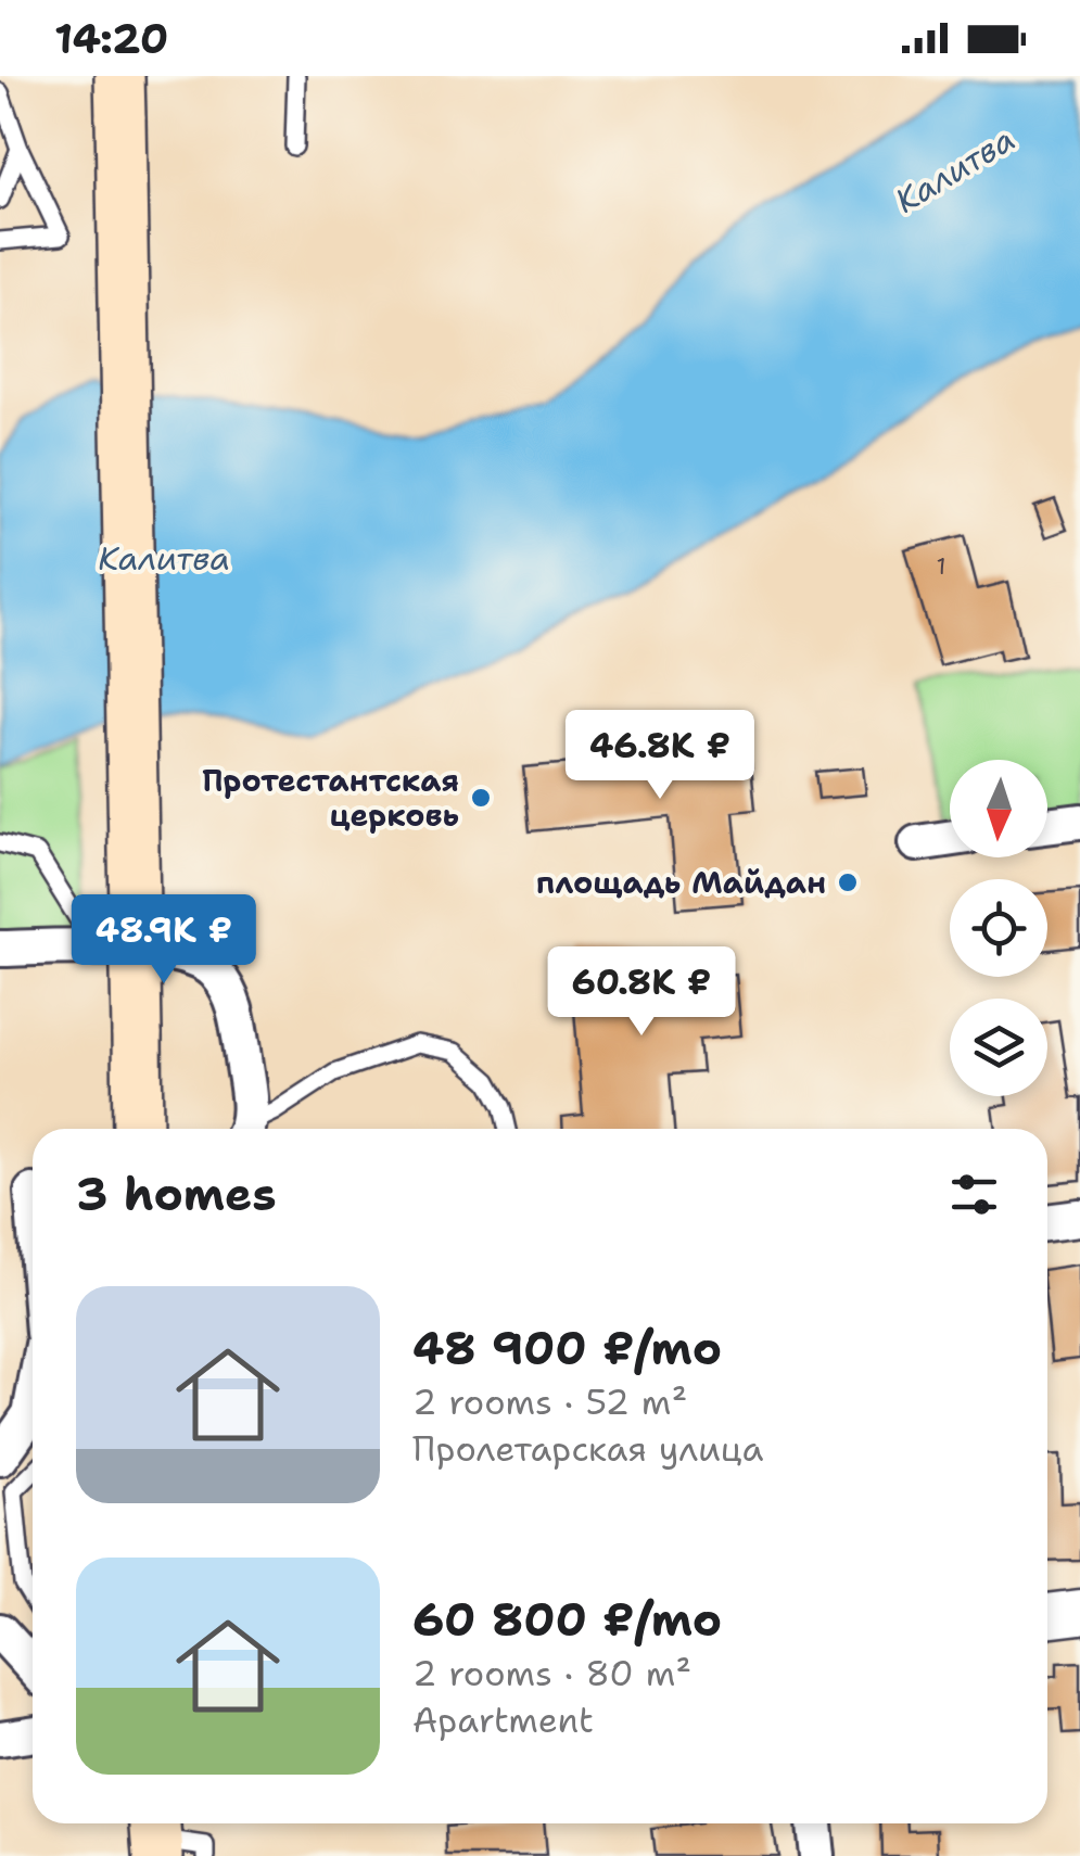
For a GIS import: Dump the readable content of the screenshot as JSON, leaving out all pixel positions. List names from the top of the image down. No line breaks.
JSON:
{"water":["Калитва"],"places":["Протестантская церковь","площадь Майдан"],"house_numbers":["1"],"north":"bottom","page":{"status":"14:20","price":["46.8K ₽","48.9K ₽","60.8K ₽"],"heading":"3 homes","list":[{"name":"48 900 ₽/mo","note":"2 rooms · 52 m² · Пролетарская улица"},{"name":"60 800 ₽/mo","note":"2 rooms · 80 m² · Apartment"}]}}
